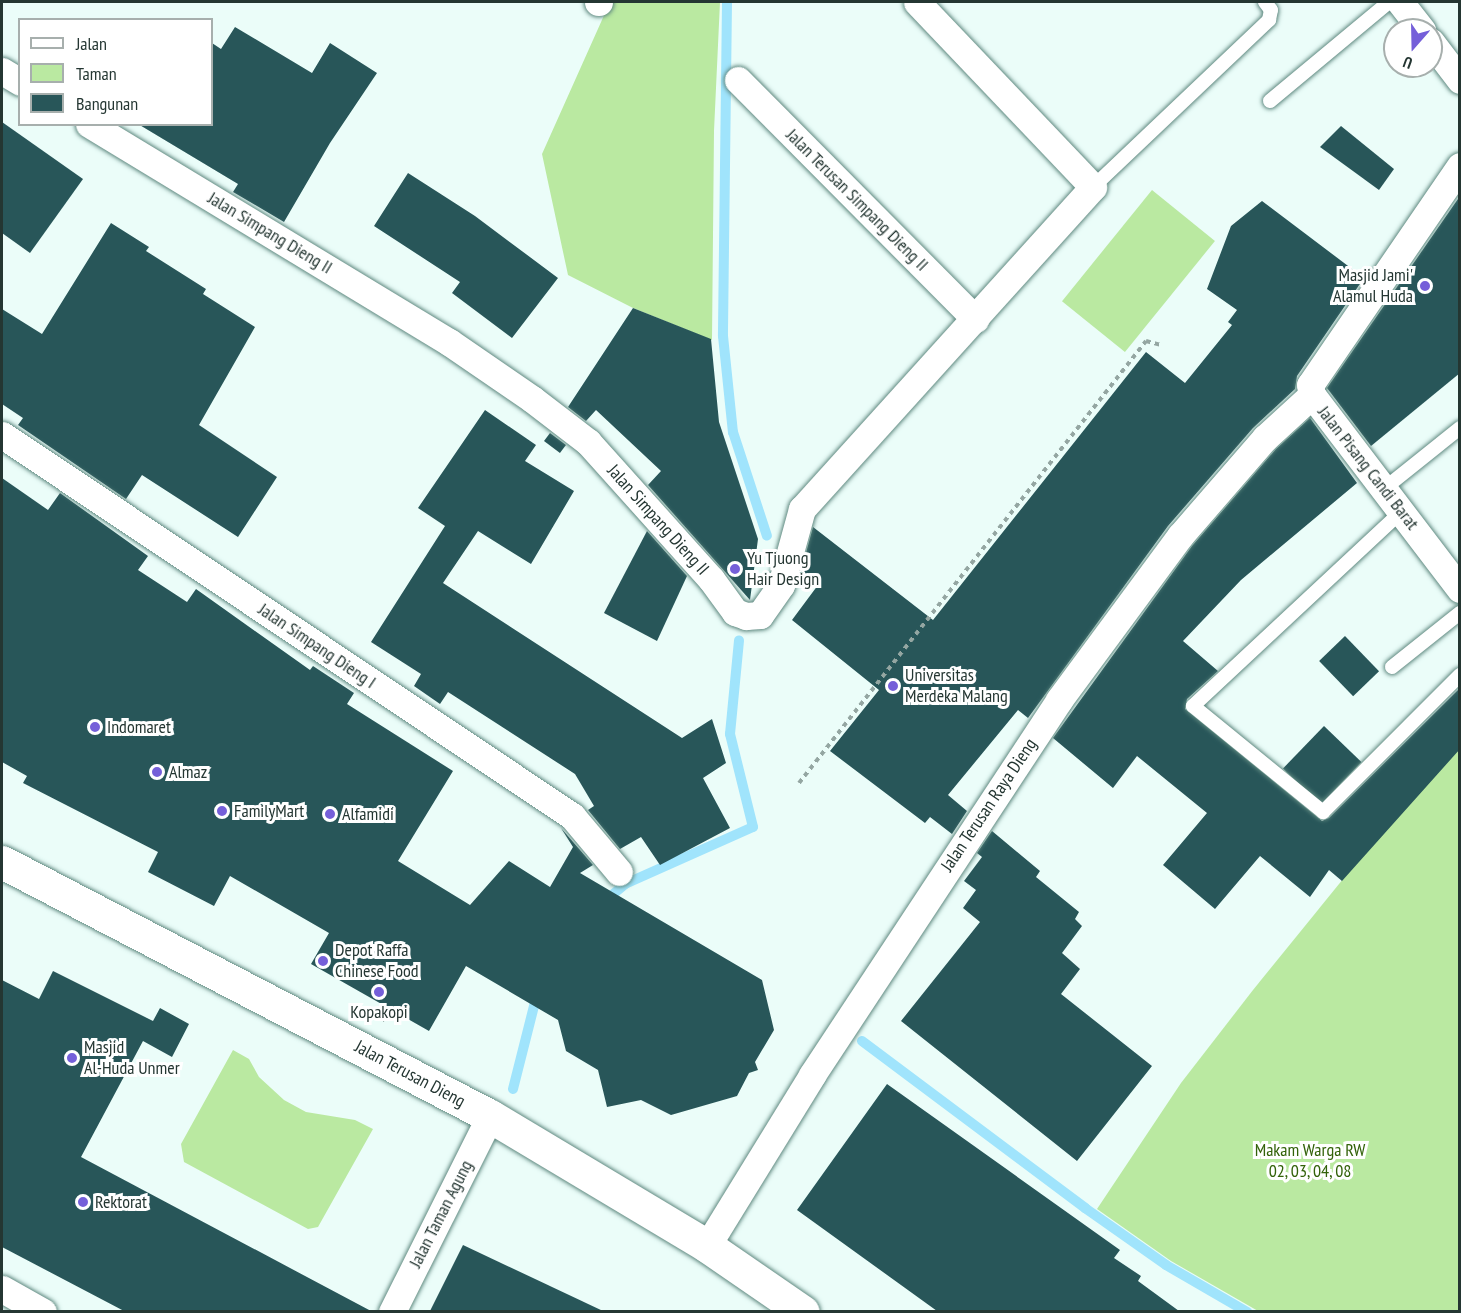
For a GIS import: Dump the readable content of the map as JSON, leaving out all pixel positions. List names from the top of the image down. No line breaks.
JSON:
{"streets":{"street":["Jalan Terusan Simpang Dieng II","Jalan Simpang Dieng II","Jalan Pisang Candi Barat","Jalan Simpang Dieng I","Jalan Terusan Raya Dieng","Jalan Terusan Dieng","Jalan Taman Agung"]},"crossings":[["Jalan Terusan Simpang Dieng II","Jalan Simpang Dieng II"],["Jalan Pisang Candi Barat","Jalan Terusan Raya Dieng"],["Jalan Terusan Raya Dieng","Jalan Terusan Dieng"],["Jalan Terusan Dieng","Jalan Taman Agung"]],"parks":["Makam Warga RW 02, 03, 04, 08"],"places":["Masjid Jami' Alamul Huda","Yu Tjuong Hair Design","Universitas Merdeka Malang","Indomaret","Almaz","FamilyMart","Alfamidi","Depot Raffa Chinese Food","Kopakopi","Masjid Al-Huda Unmer","Rektorat"],"legend":["Jalan","Taman","Bangunan"],"north":"bottom"}
